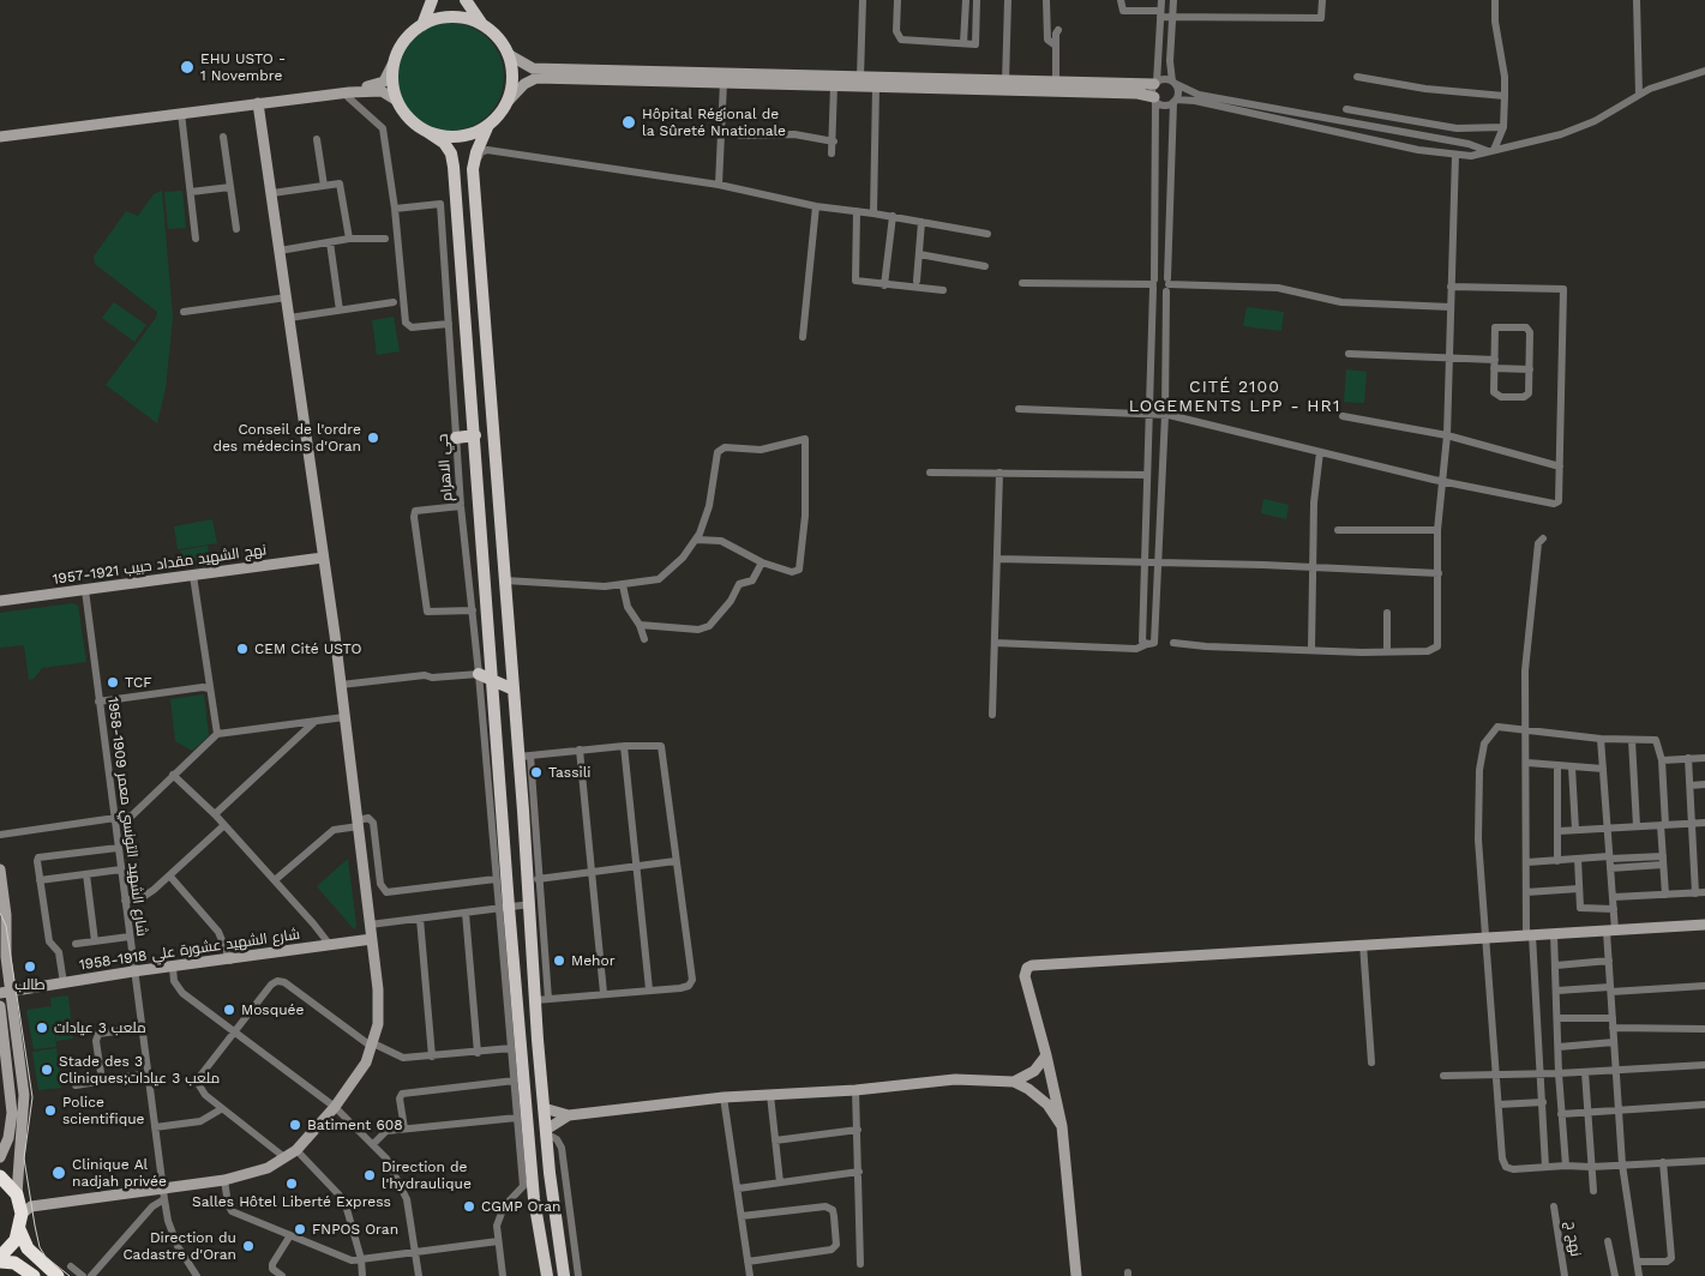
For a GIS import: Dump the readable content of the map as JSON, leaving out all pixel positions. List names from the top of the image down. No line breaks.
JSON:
{"streets":{"street":["حي الاهرام","نهج الشهيد مقداد حبيب 1921-1957","شارع الشهيد التونسي معمر 1909-1958","شارع الشهيد عشورة علي 1918-1958","نهج ج"]},"crossings":[["نهج الشهيد مقداد حبيب 1921-1957","شارع الشهيد التونسي معمر 1909-1958"],["شارع الشهيد التونسي معمر 1909-1958","شارع الشهيد عشورة علي 1918-1958"]],"districts":["CITÉ 2100 LOGEMENTS LPP - HR1"],"places":["EHU USTO - 1 Novembre","Hôpital Régional de la Sûreté Nnationale","Conseil de l'ordre des médecins d'Oran","CEM Cité USTO","TCF","Tassili","Mehor","طالب","Mosquée","ملعب 3 عيادات","Stade des 3 Cliniques;ملعب 3 عيادات","Police scientifique","Batiment 608","Clinique Al nadjah privée","Direction de l'hydraulique","Salles Hôtel Liberté Express","CGMP Oran","FNPOS Oran","Direction du Cadastre d'Oran"]}
